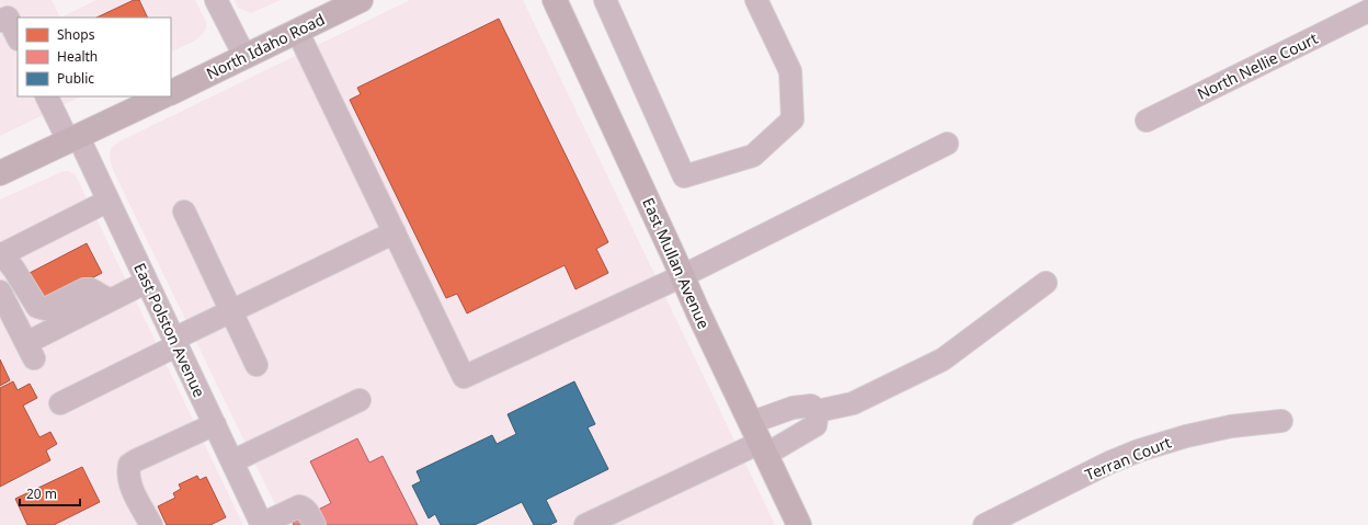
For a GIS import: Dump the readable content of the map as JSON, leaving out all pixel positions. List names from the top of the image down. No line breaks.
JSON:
{"streets":{"main road":["North Idaho Road","East Mullan Avenue"],"street":["North Nellie Court","East Polston Avenue","Terran Court"]},"legend":["Shops","Health","Public"],"scale_bar":"20 m"}
